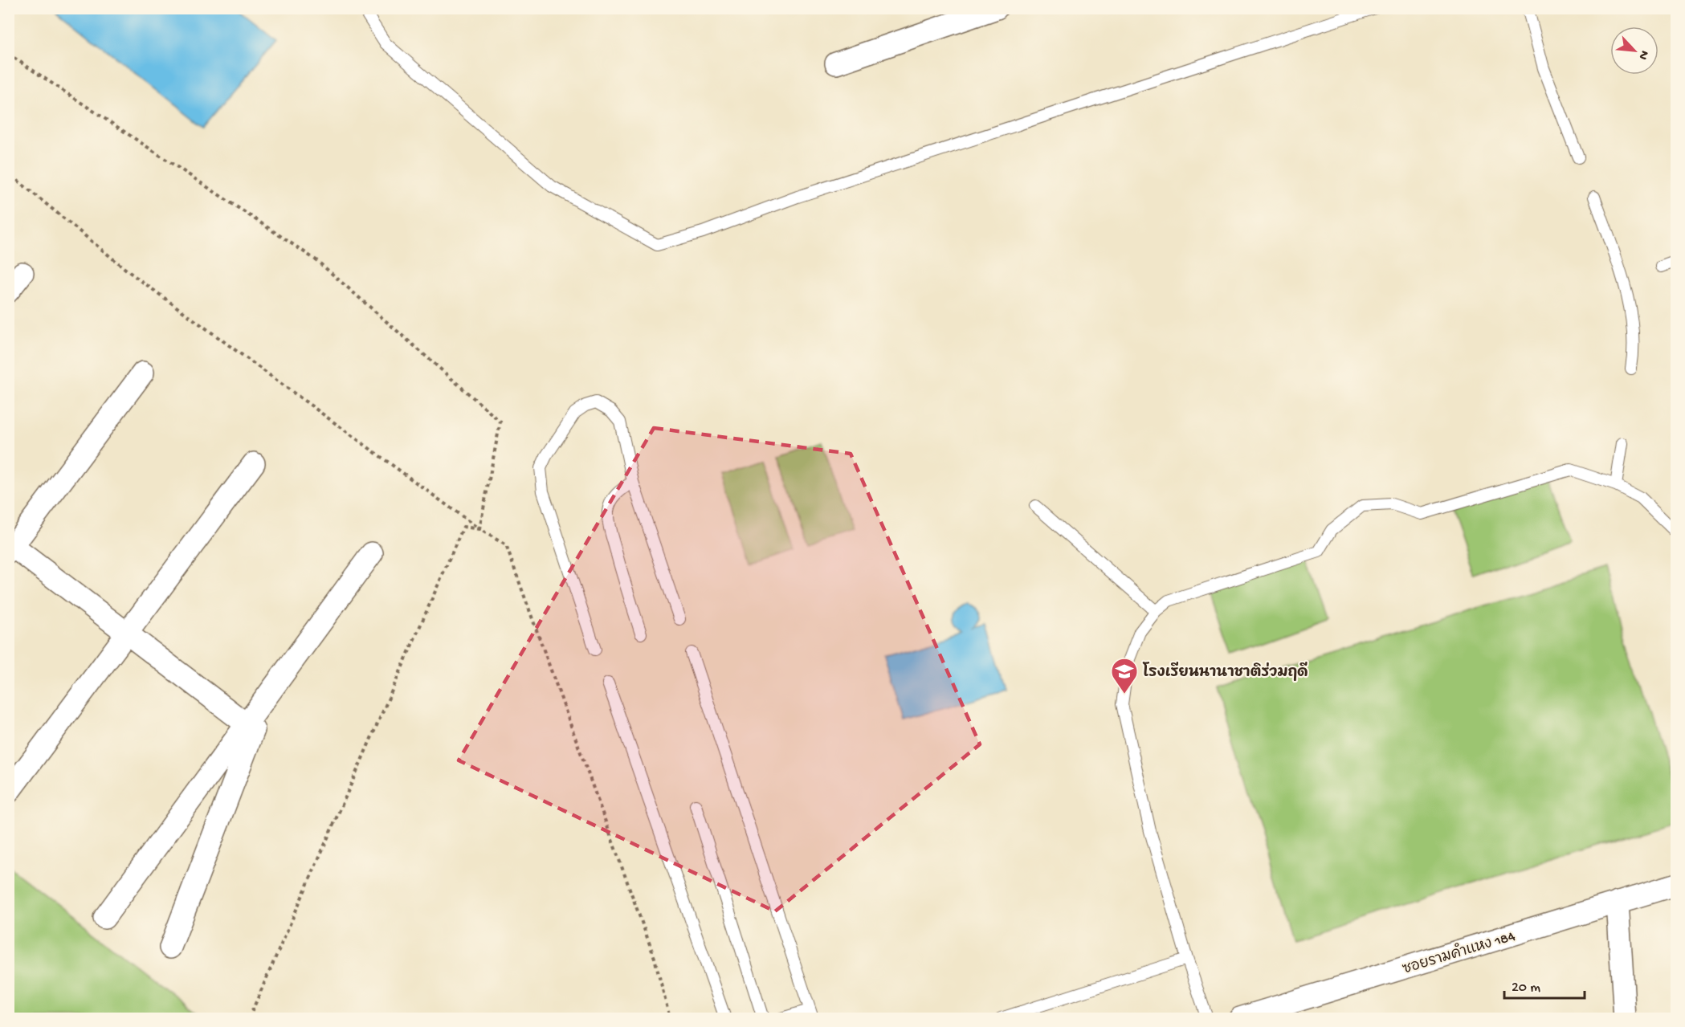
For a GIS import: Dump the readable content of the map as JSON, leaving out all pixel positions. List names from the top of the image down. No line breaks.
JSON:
{"streets":{"street":["ซอยรามคำแหง 184"]},"places":{"school or university":["โรงเรียนนานาชาติร่วมฤดี"]},"scale_bar":"20 m","north":"bottom right"}
